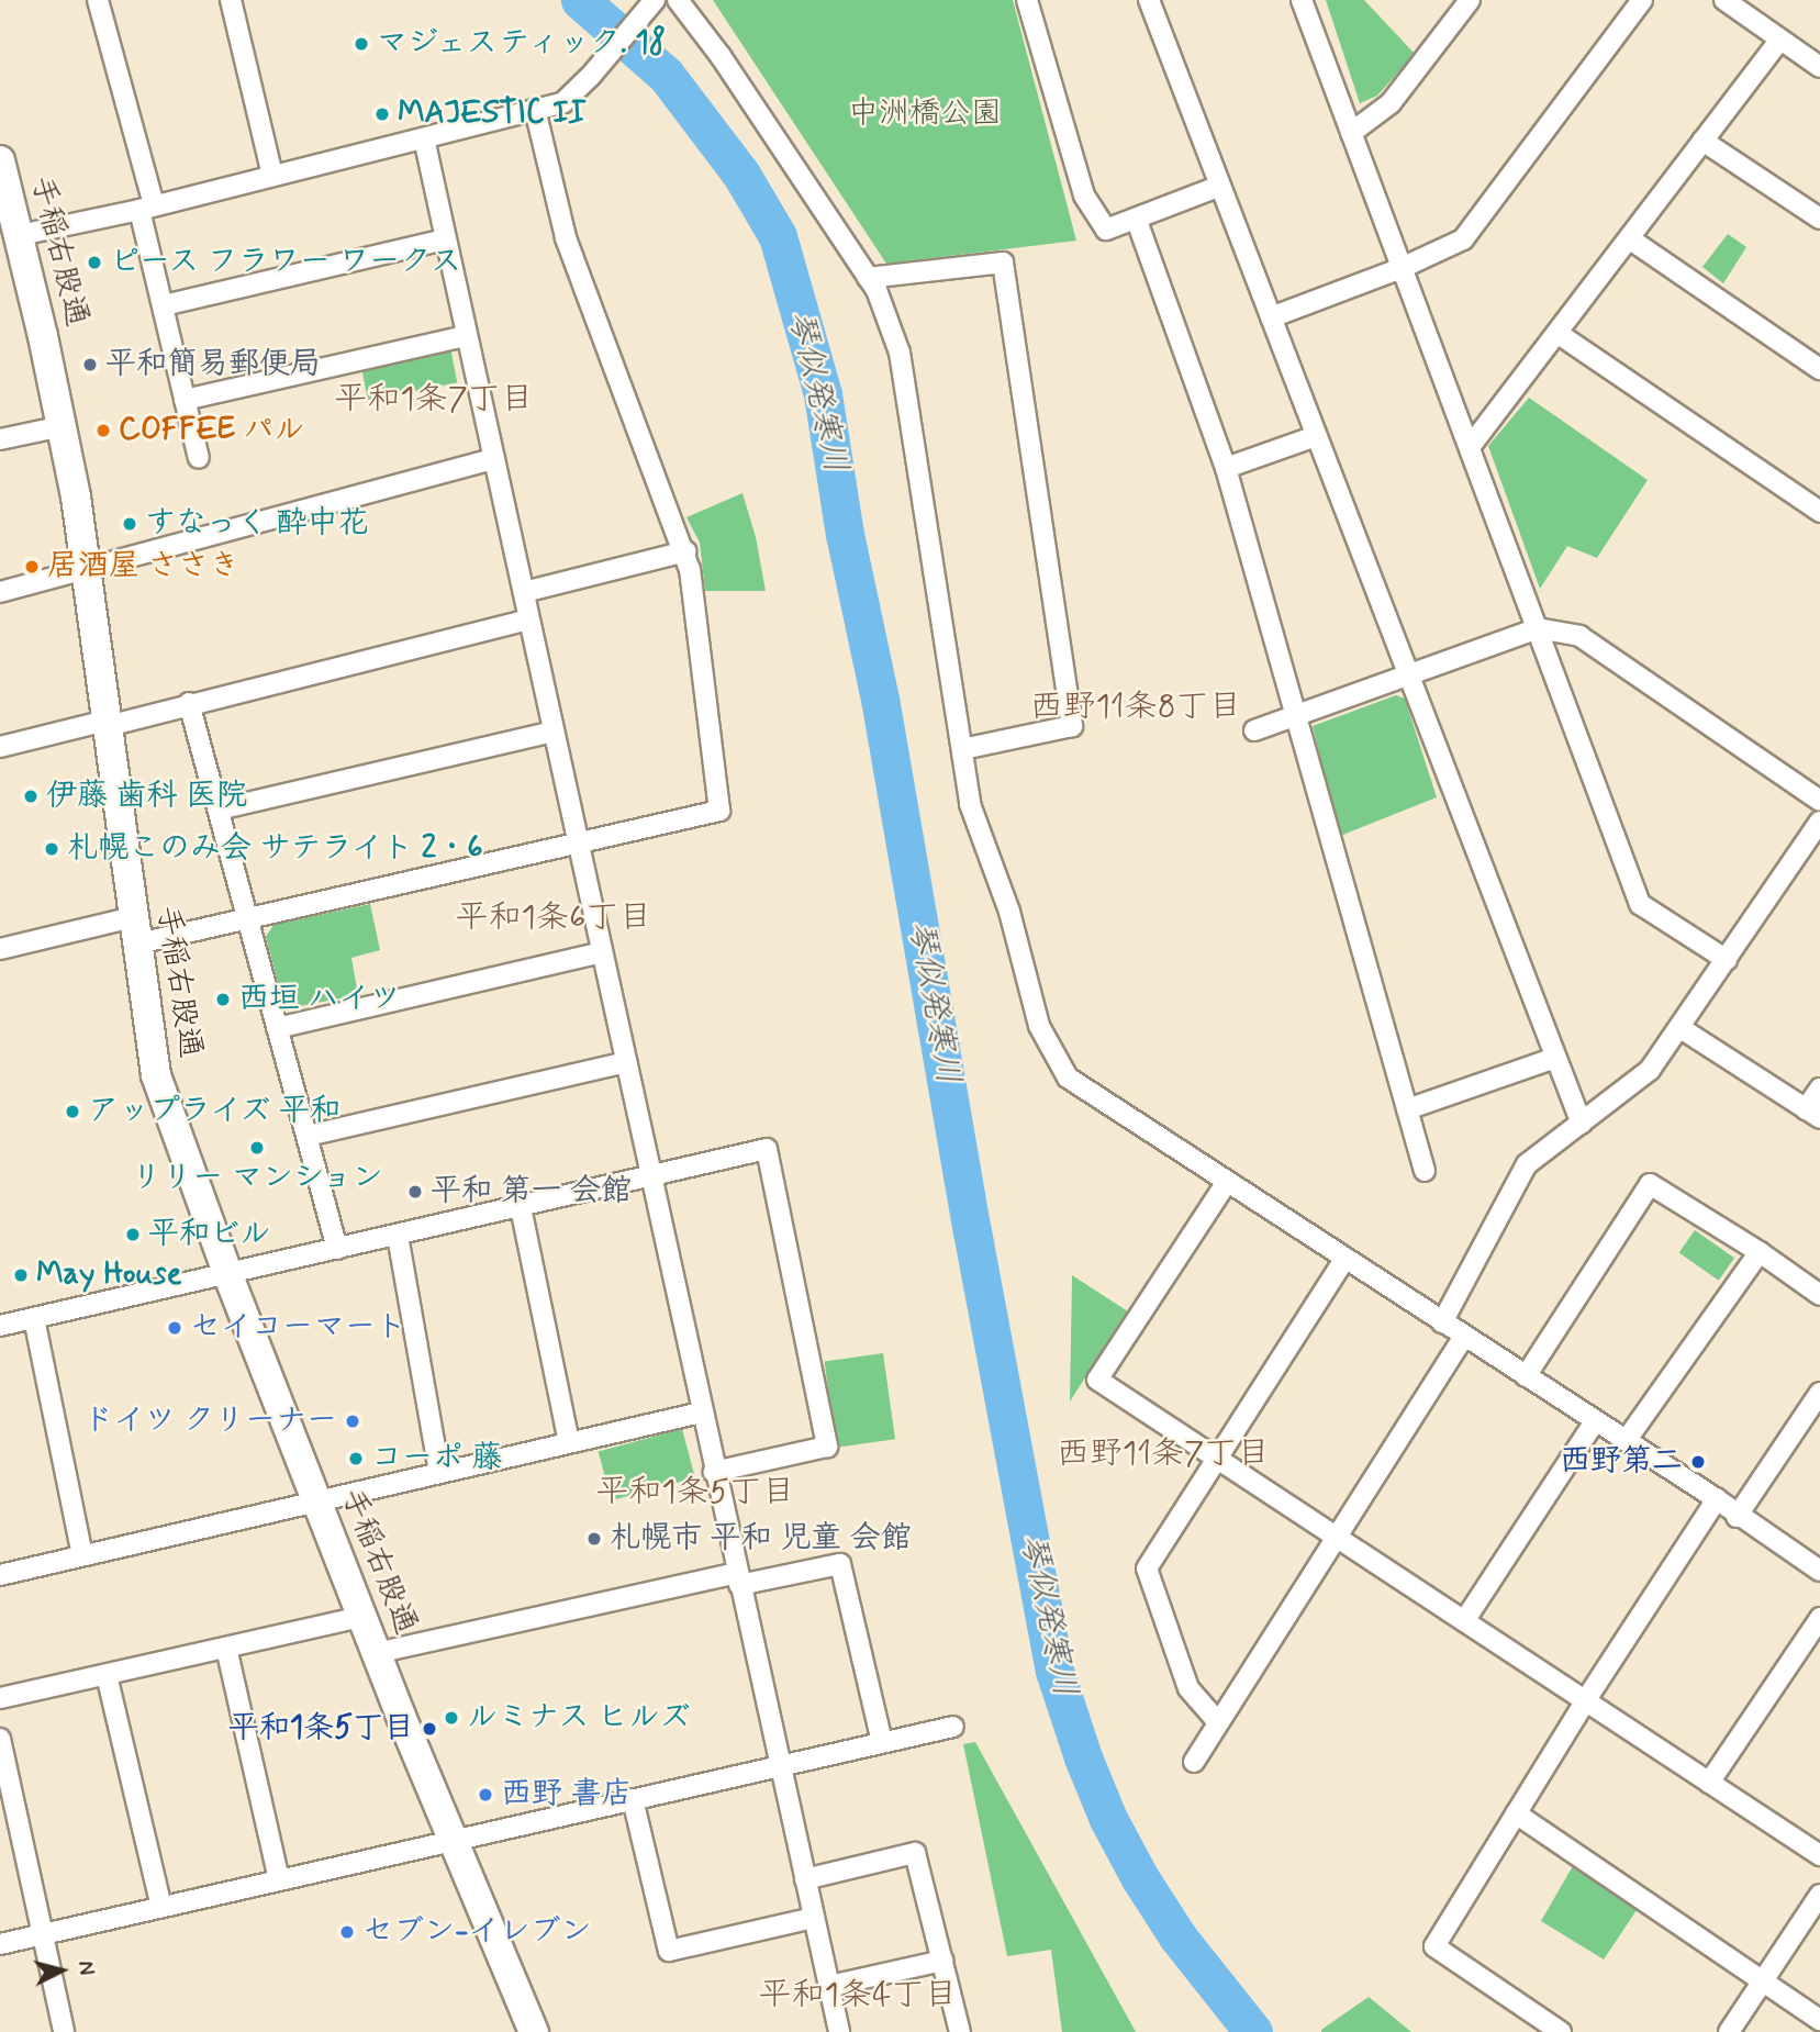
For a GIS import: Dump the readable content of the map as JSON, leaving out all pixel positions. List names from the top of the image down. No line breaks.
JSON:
{"streets":{"street":["手稲右股通"]},"districts":["平和1条7丁目","西野11条8丁目","平和1条6丁目","西野11条7丁目","平和1条5丁目","平和1条4丁目"],"water":["琴似発寒川"],"parks":["中洲橋公園"],"places":["マジェスティック. 18","MAJESTIC II","ピース フラワー ワークス","平和簡易郵便局","COFFEE パル","すなっく 酔中花","居酒屋 ささき","伊藤 歯科 医院","札幌このみ会 サテライト 2・6","西垣 ハイツ","アップライズ 平和","リリー マンション","平和 第一 会館","平和ビル","May House","セイコーマート","ドイツ クリーナー","コーポ 藤","西野第二","札幌市 平和 児童 会館","ルミナス ヒルズ","平和1条5丁目","西野 書店","セブン-イレブン"],"north":"right"}
